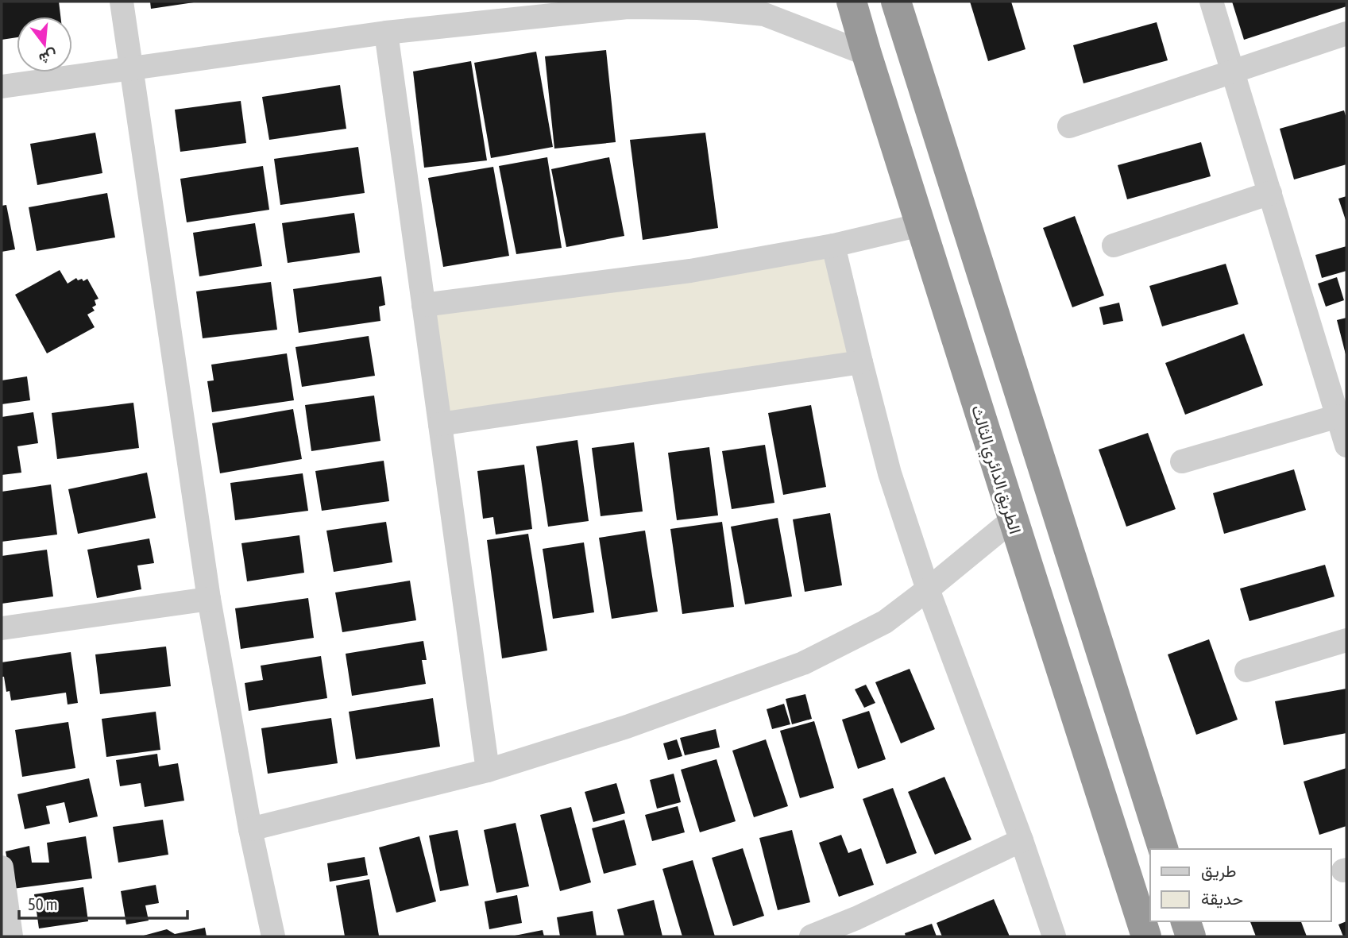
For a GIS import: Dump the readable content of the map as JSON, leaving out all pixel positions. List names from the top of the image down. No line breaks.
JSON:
{"streets":{"highway":["الطريق الدائري الثالث"]},"legend":["طريق","حديقة"],"scale_bar":"50 m","north":"bottom"}
